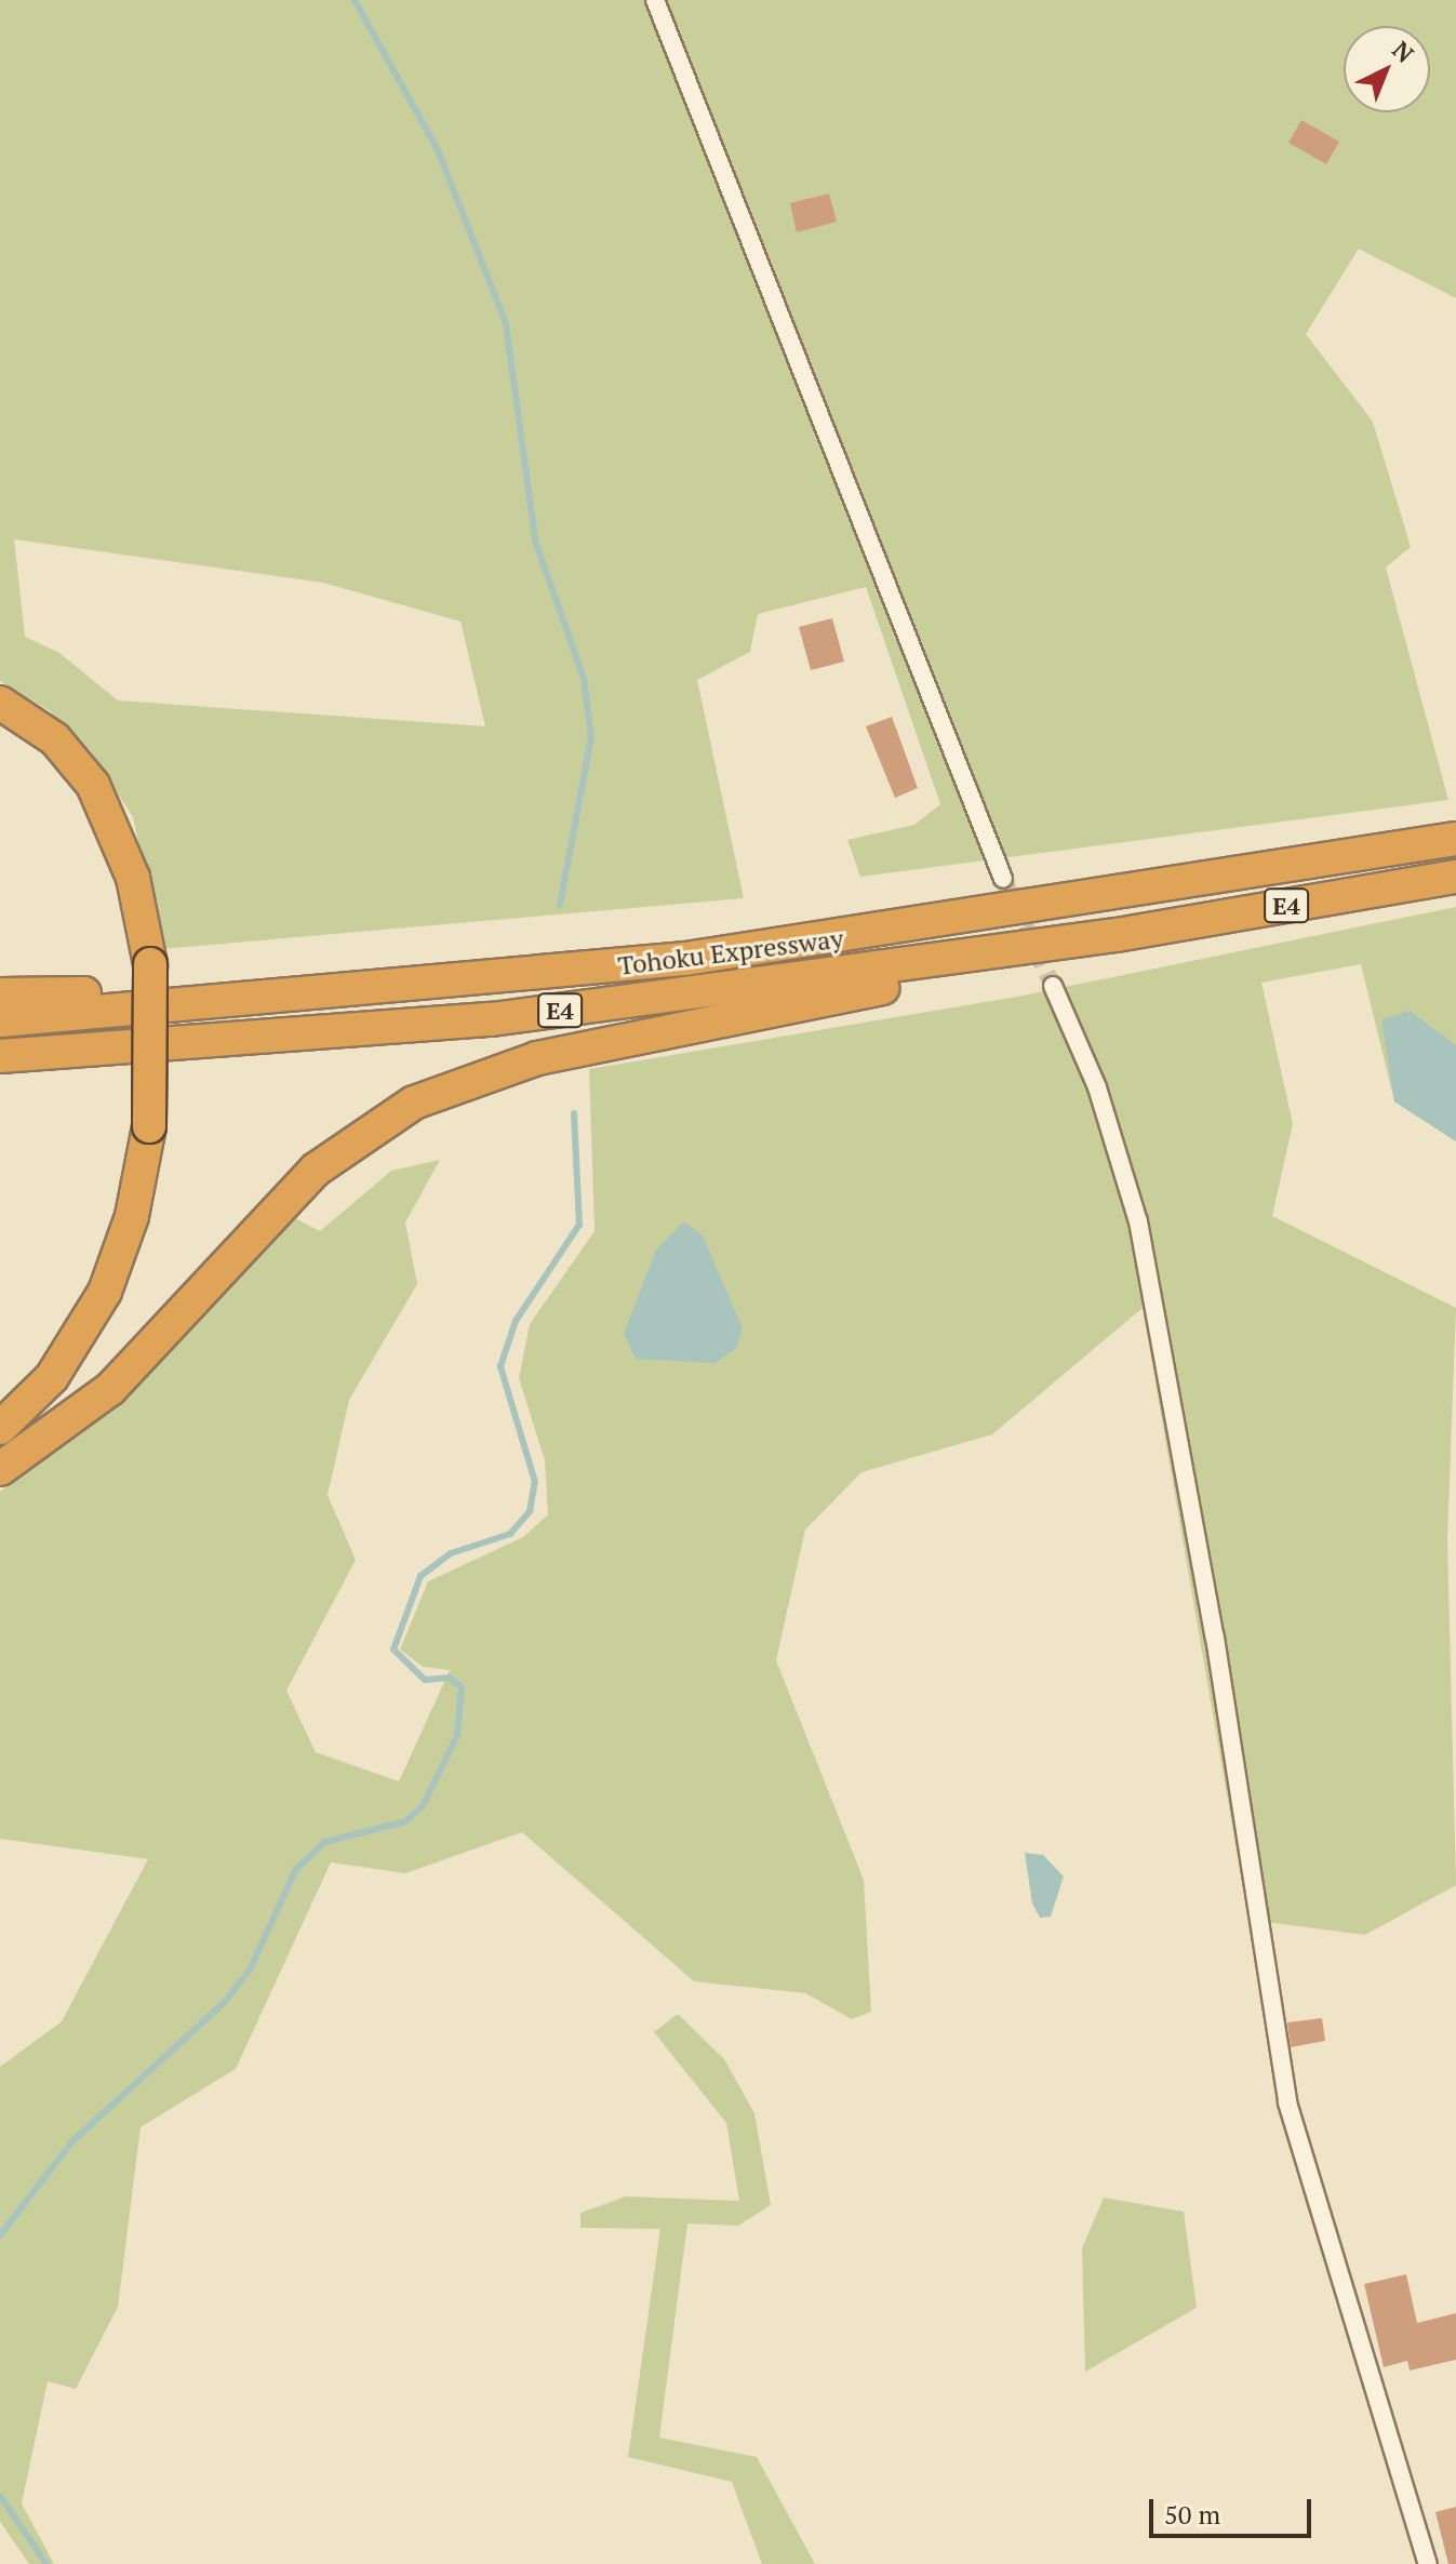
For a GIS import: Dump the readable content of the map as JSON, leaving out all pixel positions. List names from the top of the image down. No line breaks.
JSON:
{"streets":{"highway":["E4","Tohoku Expressway"]},"scale_bar":"50 m","north":"top right"}
